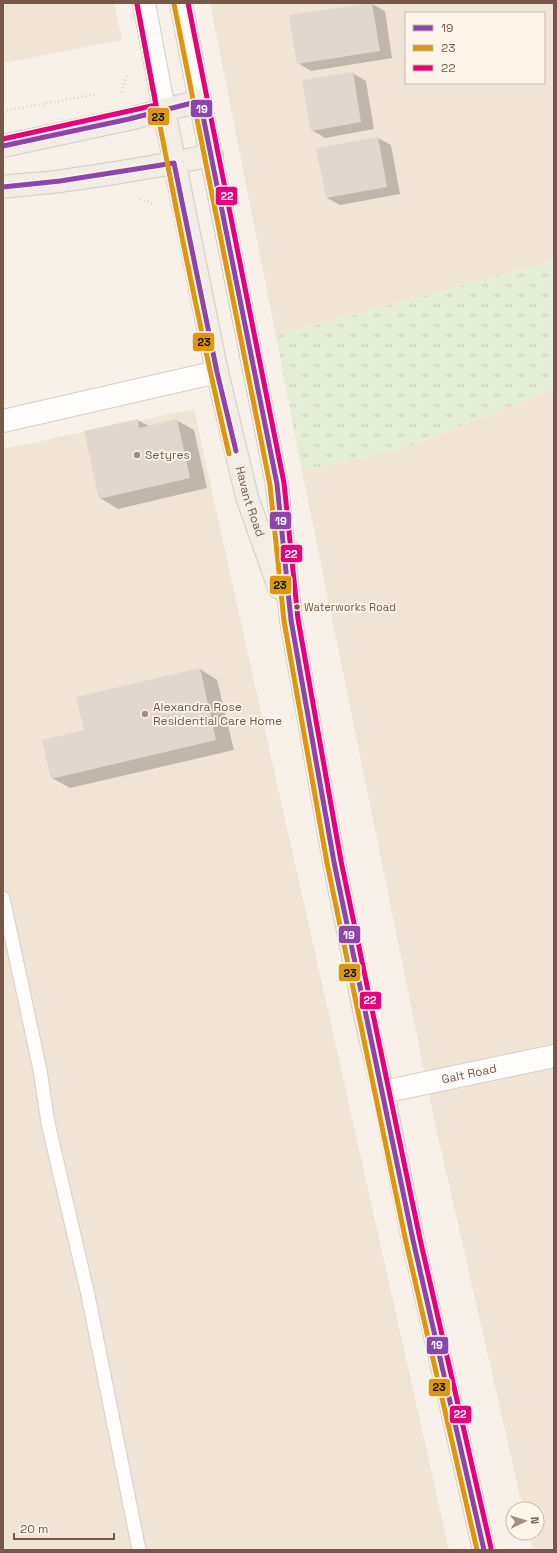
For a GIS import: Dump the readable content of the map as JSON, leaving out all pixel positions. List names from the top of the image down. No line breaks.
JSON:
{"streets":{"main road":["Havant Road"],"street":["Galt Road"]},"crossings":[["Havant Road","Galt Road"]],"places":["Setyres","Waterworks Road","Alexandra Rose Residential Care Home"],"lines":["transit line 22","transit line 23","transit line 19"],"legend":["19","23","22"],"scale_bar":"20 m","north":"right"}
